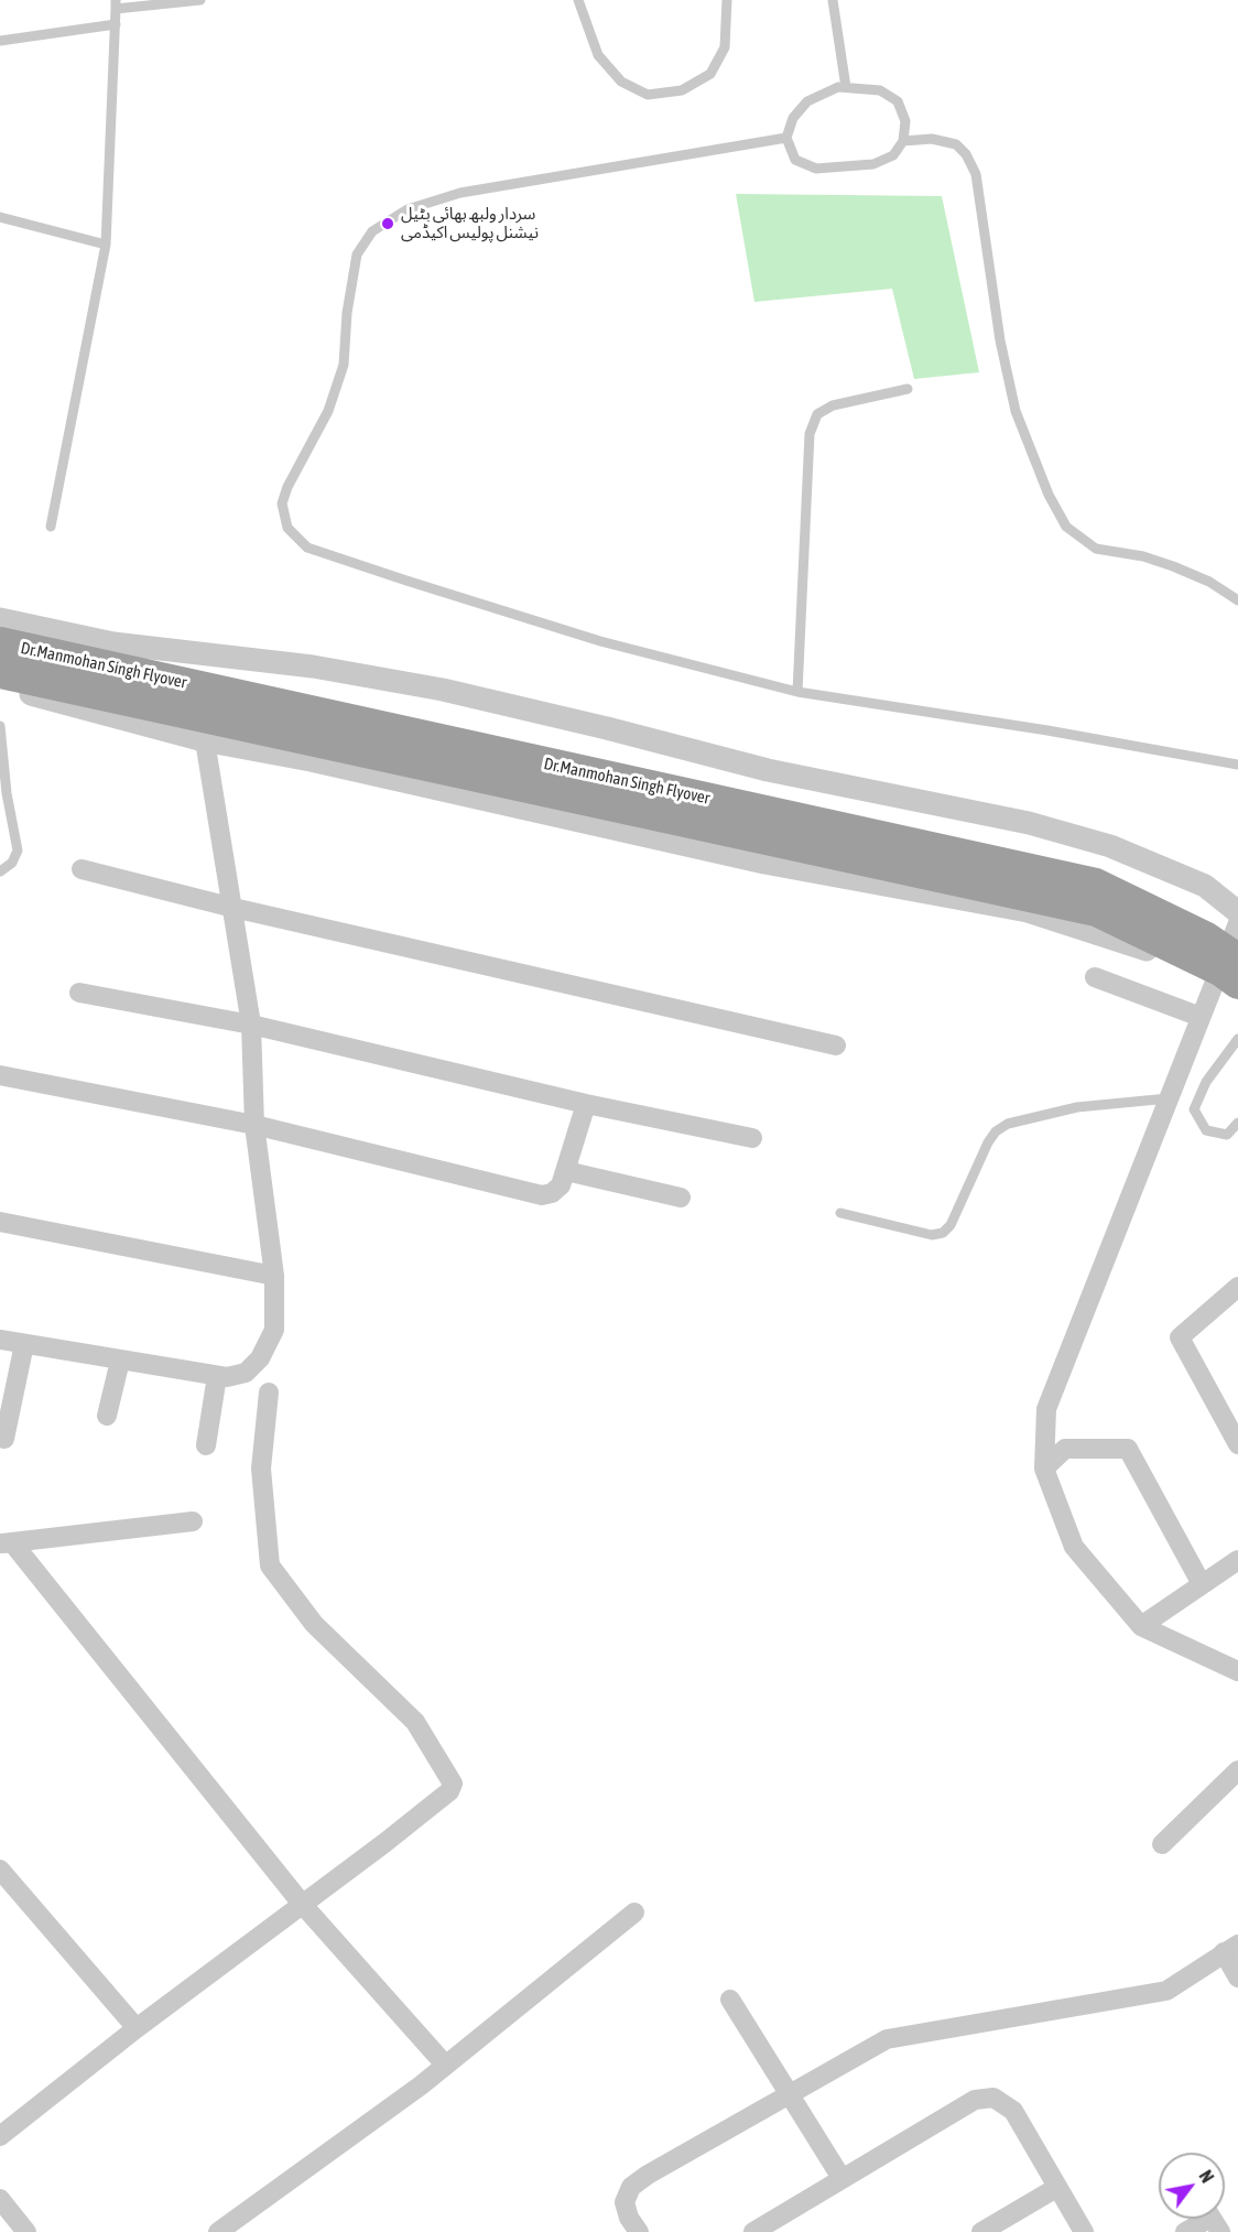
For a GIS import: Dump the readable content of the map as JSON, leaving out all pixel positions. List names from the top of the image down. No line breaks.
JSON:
{"streets":{"highway":["Dr.Manmohan Singh Flyover"]},"places":["سردار ولبھ بھائی پٹیل نیشنل پولیس اکیڈمی"],"north":"top right"}
